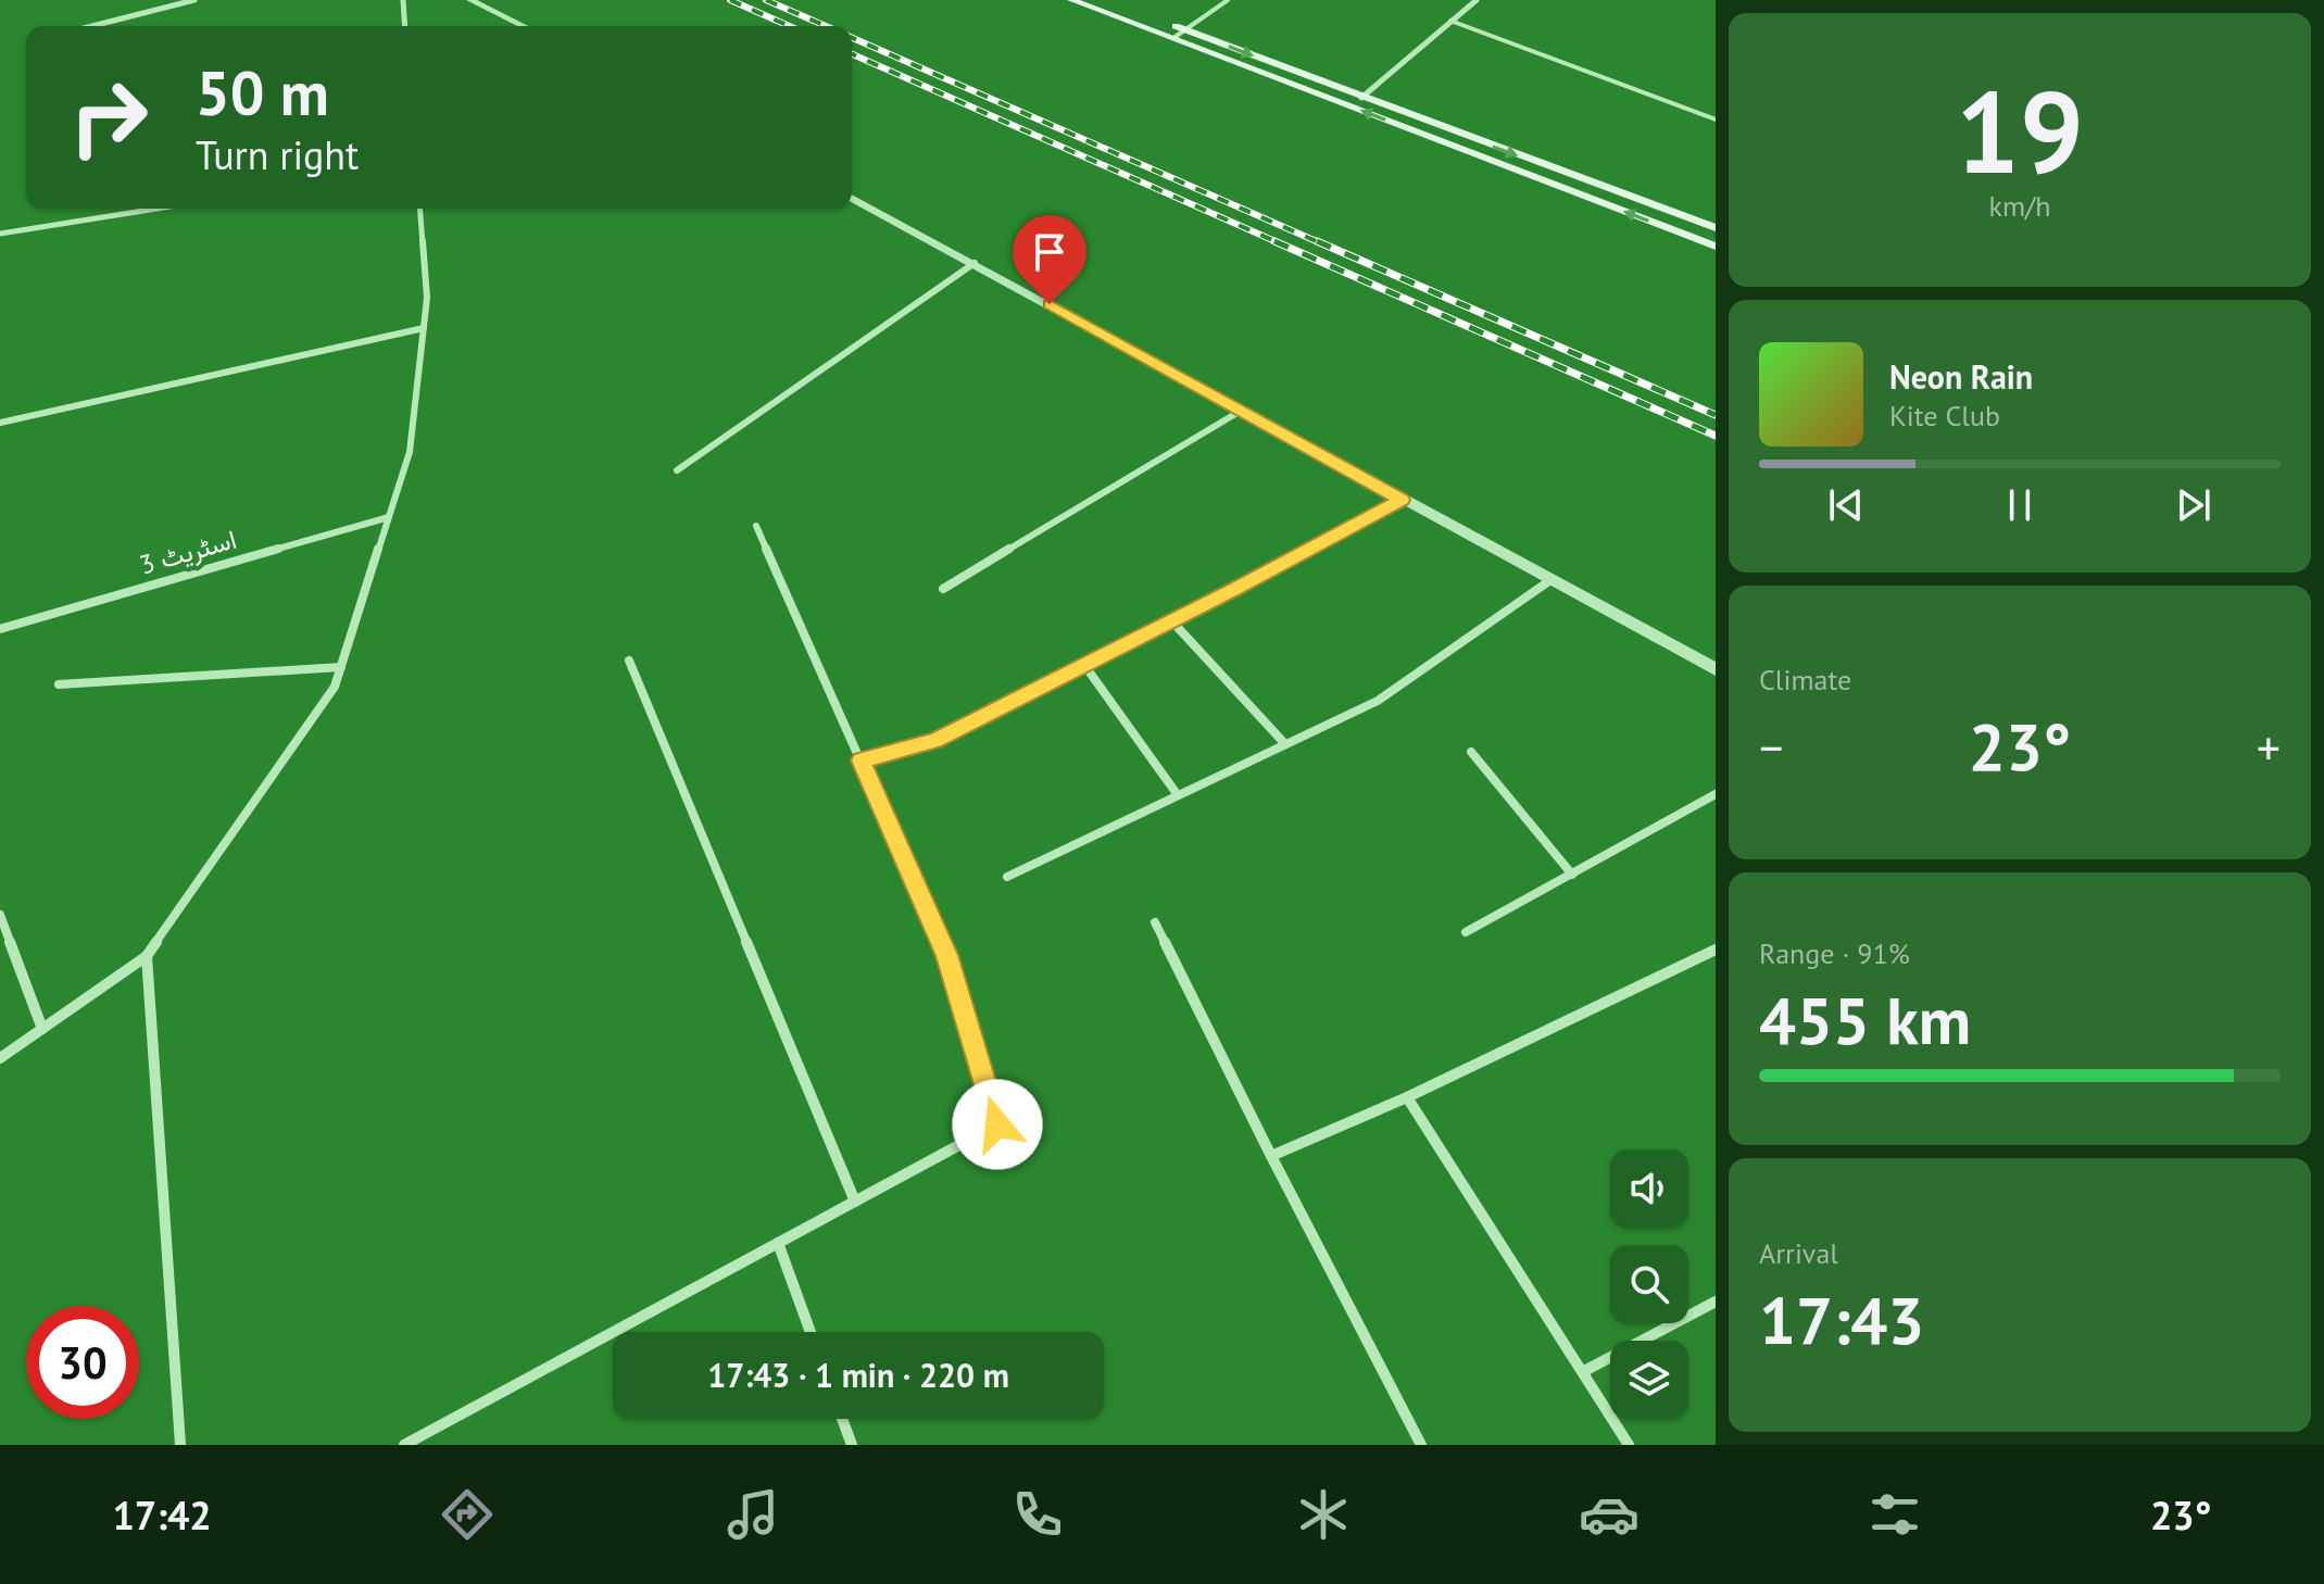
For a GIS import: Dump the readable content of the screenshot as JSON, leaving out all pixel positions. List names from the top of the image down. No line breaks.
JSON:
{"streets":{"street":["اسٹریٹ 3"]},"page":{"tile":[["19","km/h"],"Climate",["Range · 91%","455 km"],["Arrival","17:43"]],"turn":["50 m","Turn right"],"song":["Neon Rain","Kite Club"],"heat":["−","23°","+"],"limit":"30","trip":"17:43 · 1 min · 220 m","tabs":["17:42","23°"]}}
